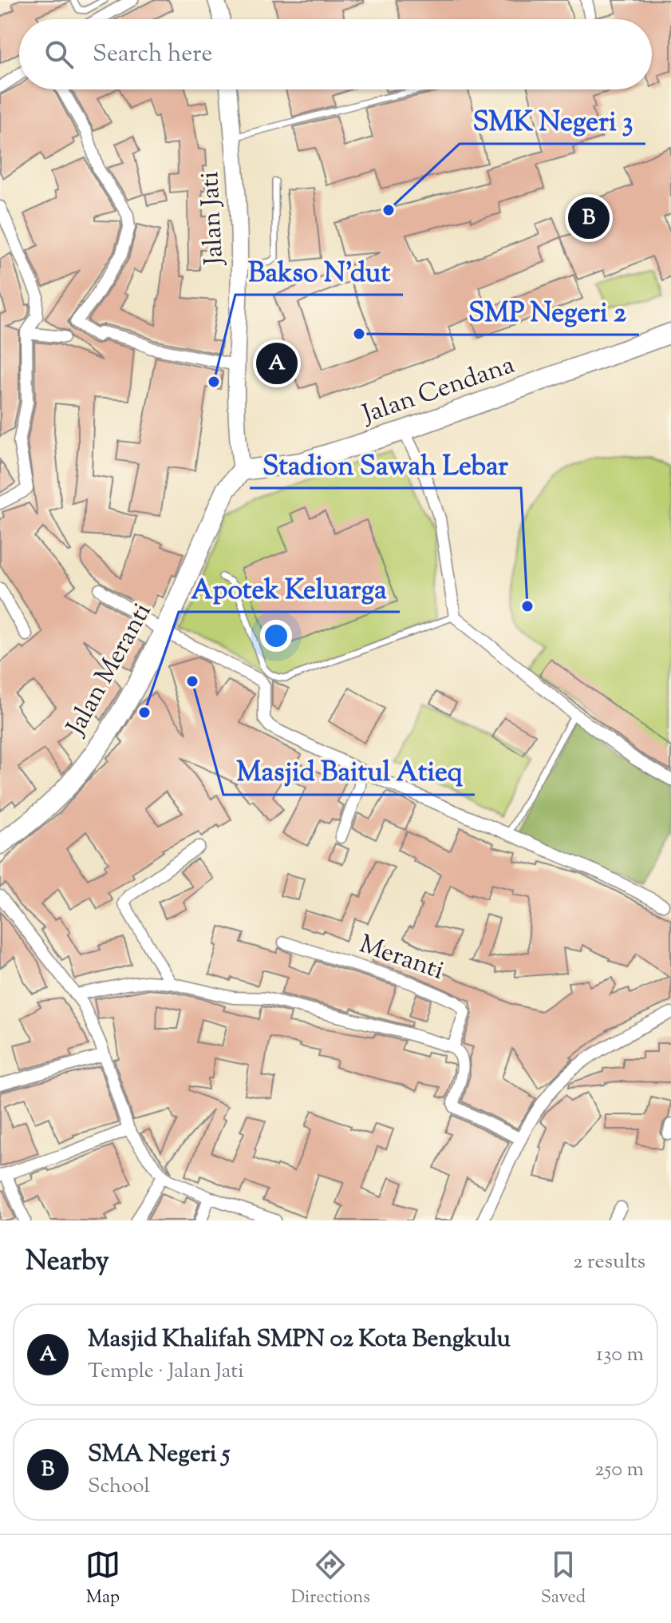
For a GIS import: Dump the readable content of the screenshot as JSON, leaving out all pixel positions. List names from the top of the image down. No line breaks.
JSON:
{"streets":{"main road":["Jalan Cendana","Jalan Meranti"],"street":["Jalan Jati","Meranti"]},"crossings":[["Jalan Jati","Jalan Cendana"],["Jalan Jati","Jalan Meranti"],["Jalan Cendana","Jalan Meranti"]],"places":["SMK Negeri 3","SMP Negeri 2","Bakso N'dut","Stadion Sawah Lebar","Masjid Baitul Atieq","Apotek Keluarga"],"page":{"search":"Search here","pins":["B","A"],"heading":["Nearby","2 results"],"list":[{"mark":"A","name":"Masjid Khalifah SMPN 02 Kota Bengkulu","note":"Temple · Jalan Jati","value":"130 m"},{"mark":"B","name":"SMA Negeri 5","note":"School","value":"250 m"}],"nav":["Map","Directions","Saved"]}}
